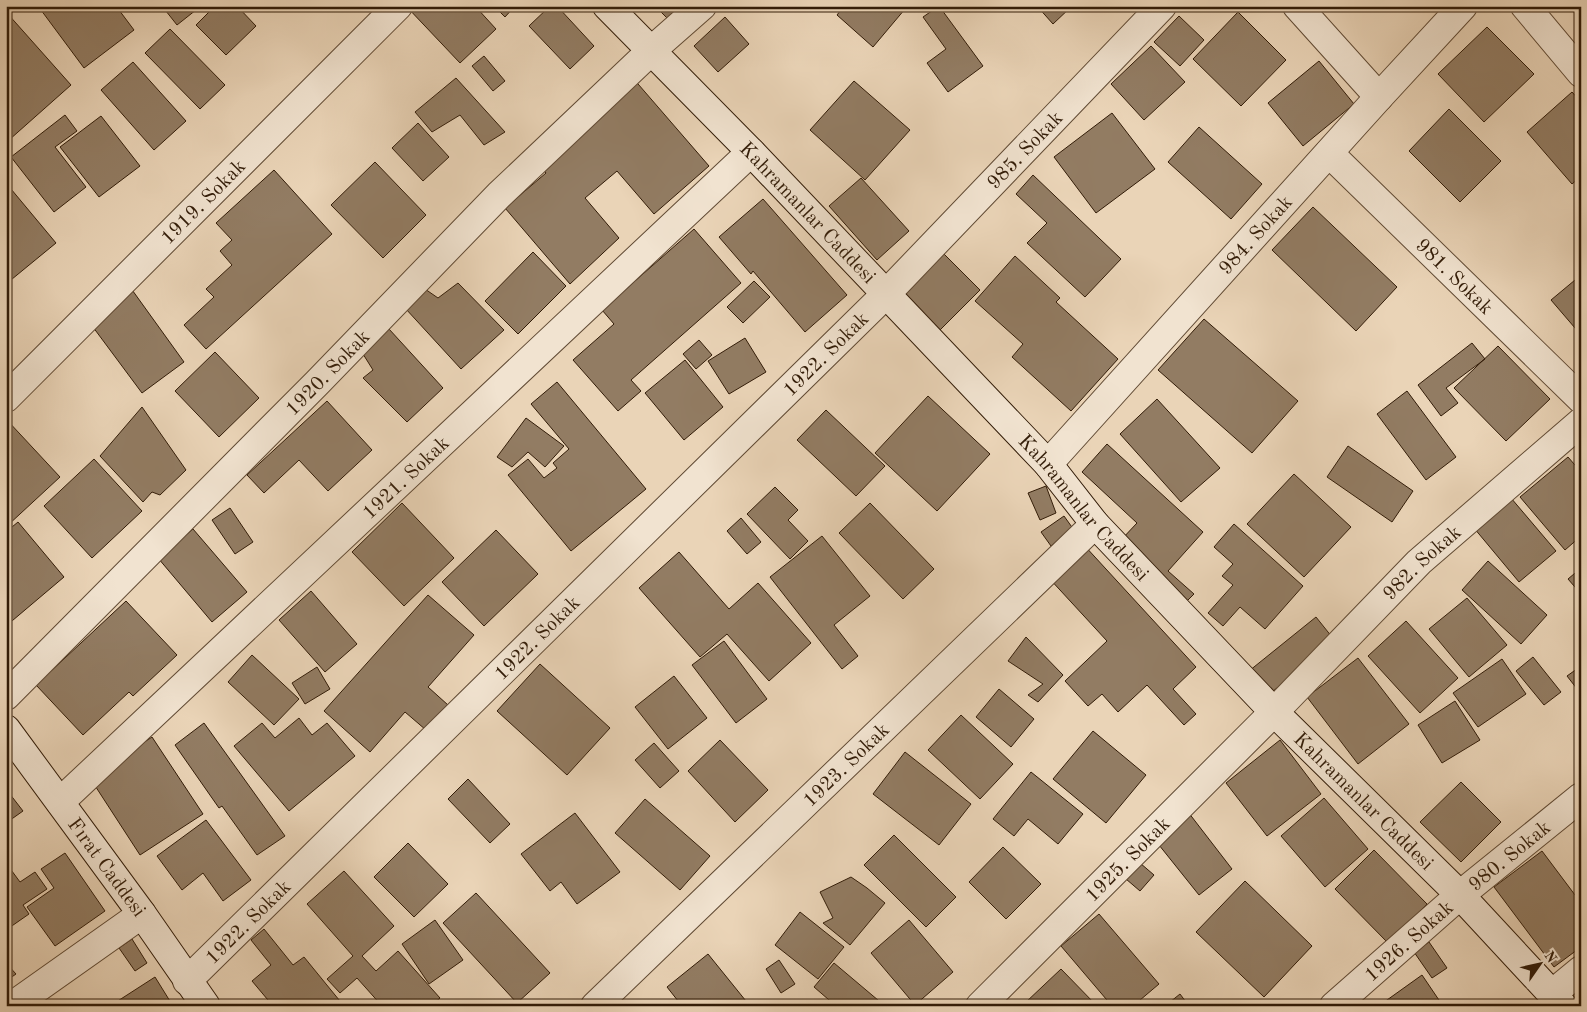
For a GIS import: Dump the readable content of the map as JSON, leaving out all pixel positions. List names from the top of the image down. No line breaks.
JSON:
{"streets":{"street":["985. Sokak","1919. Sokak","Kahramanlar Caddesi","984. Sokak","981. Sokak","1922. Sokak","1920. Sokak","1921. Sokak","982. Sokak","1923. Sokak","980. Sokak","1925. Sokak","Fırat Caddesi","1926. Sokak"]},"crossings":[["985. Sokak","Kahramanlar Caddesi"],["985. Sokak","1922. Sokak"],["Kahramanlar Caddesi","984. Sokak"],["Kahramanlar Caddesi","1922. Sokak"],["Kahramanlar Caddesi","1920. Sokak"],["Kahramanlar Caddesi","1921. Sokak"],["Kahramanlar Caddesi","982. Sokak"],["Kahramanlar Caddesi","1923. Sokak"],["Kahramanlar Caddesi","980. Sokak"],["Kahramanlar Caddesi","1925. Sokak"],["Kahramanlar Caddesi","1926. Sokak"],["984. Sokak","981. Sokak"],["1922. Sokak","Fırat Caddesi"],["1921. Sokak","Fırat Caddesi"],["982. Sokak","1925. Sokak"],["980. Sokak","1926. Sokak"]],"north":"top right"}
